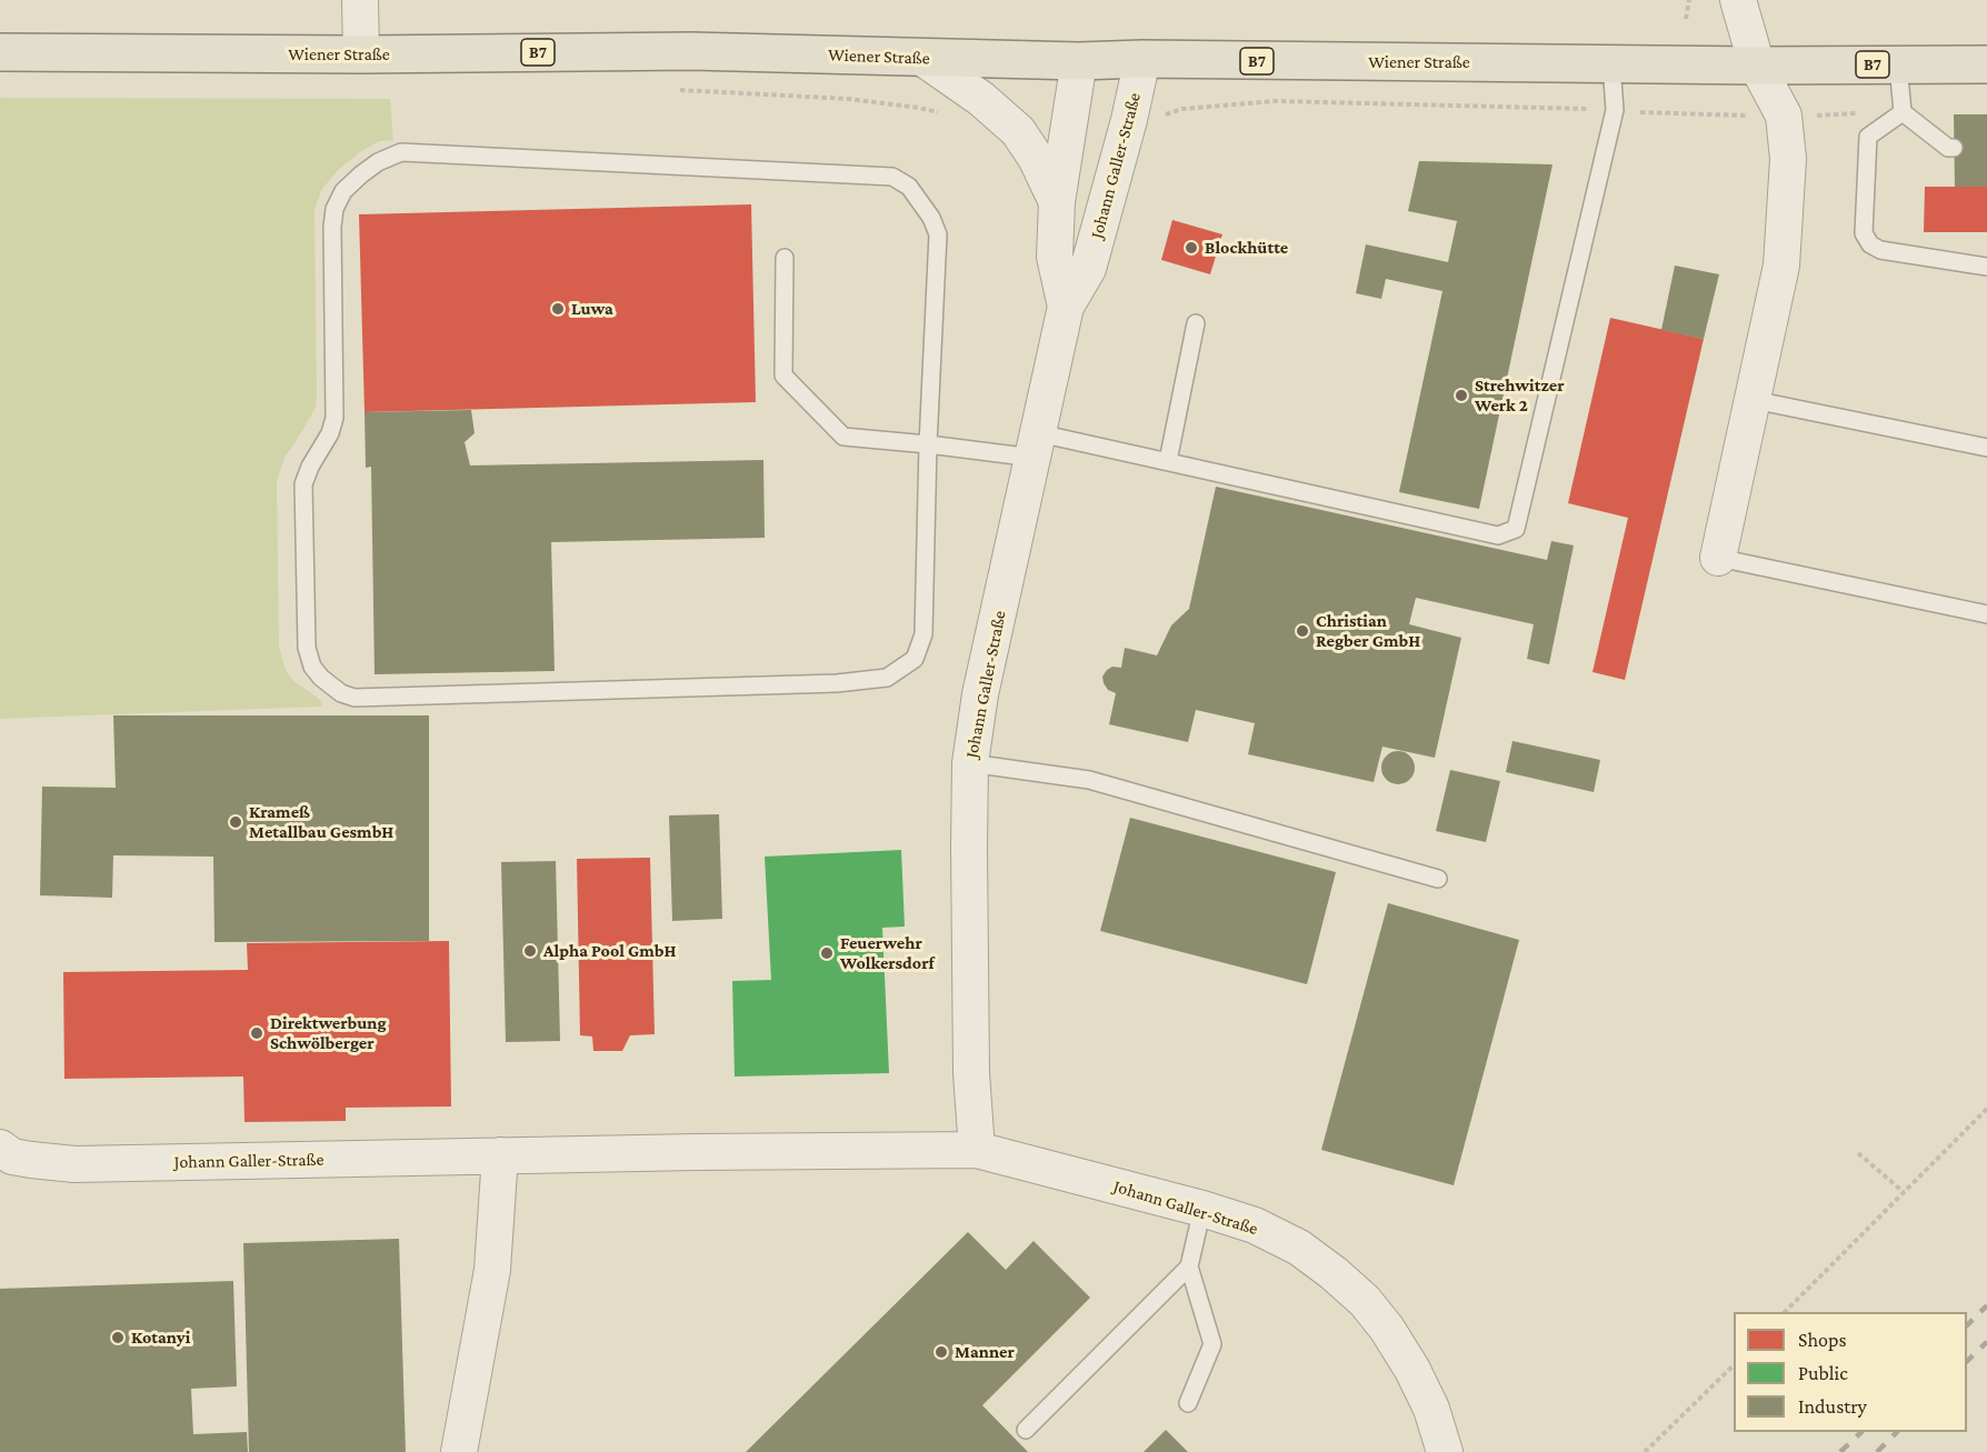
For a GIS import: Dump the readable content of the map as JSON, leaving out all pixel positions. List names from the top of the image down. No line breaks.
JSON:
{"streets":{"main road":["B7","Wiener Straße"],"street":["Johann Galler-Straße"]},"crossings":[["Wiener Straße","Johann Galler-Straße"]],"places":["Blockhütte","Luwa","Strehwitzer Werk 2","Christian Regber GmbH","Krameß Metallbau GesmbH","Alpha Pool GmbH","Feuerwehr Wolkersdorf","Direktwerbung Schwölberger","Kotanyi","Manner"],"legend":["Shops","Public","Industry"]}
